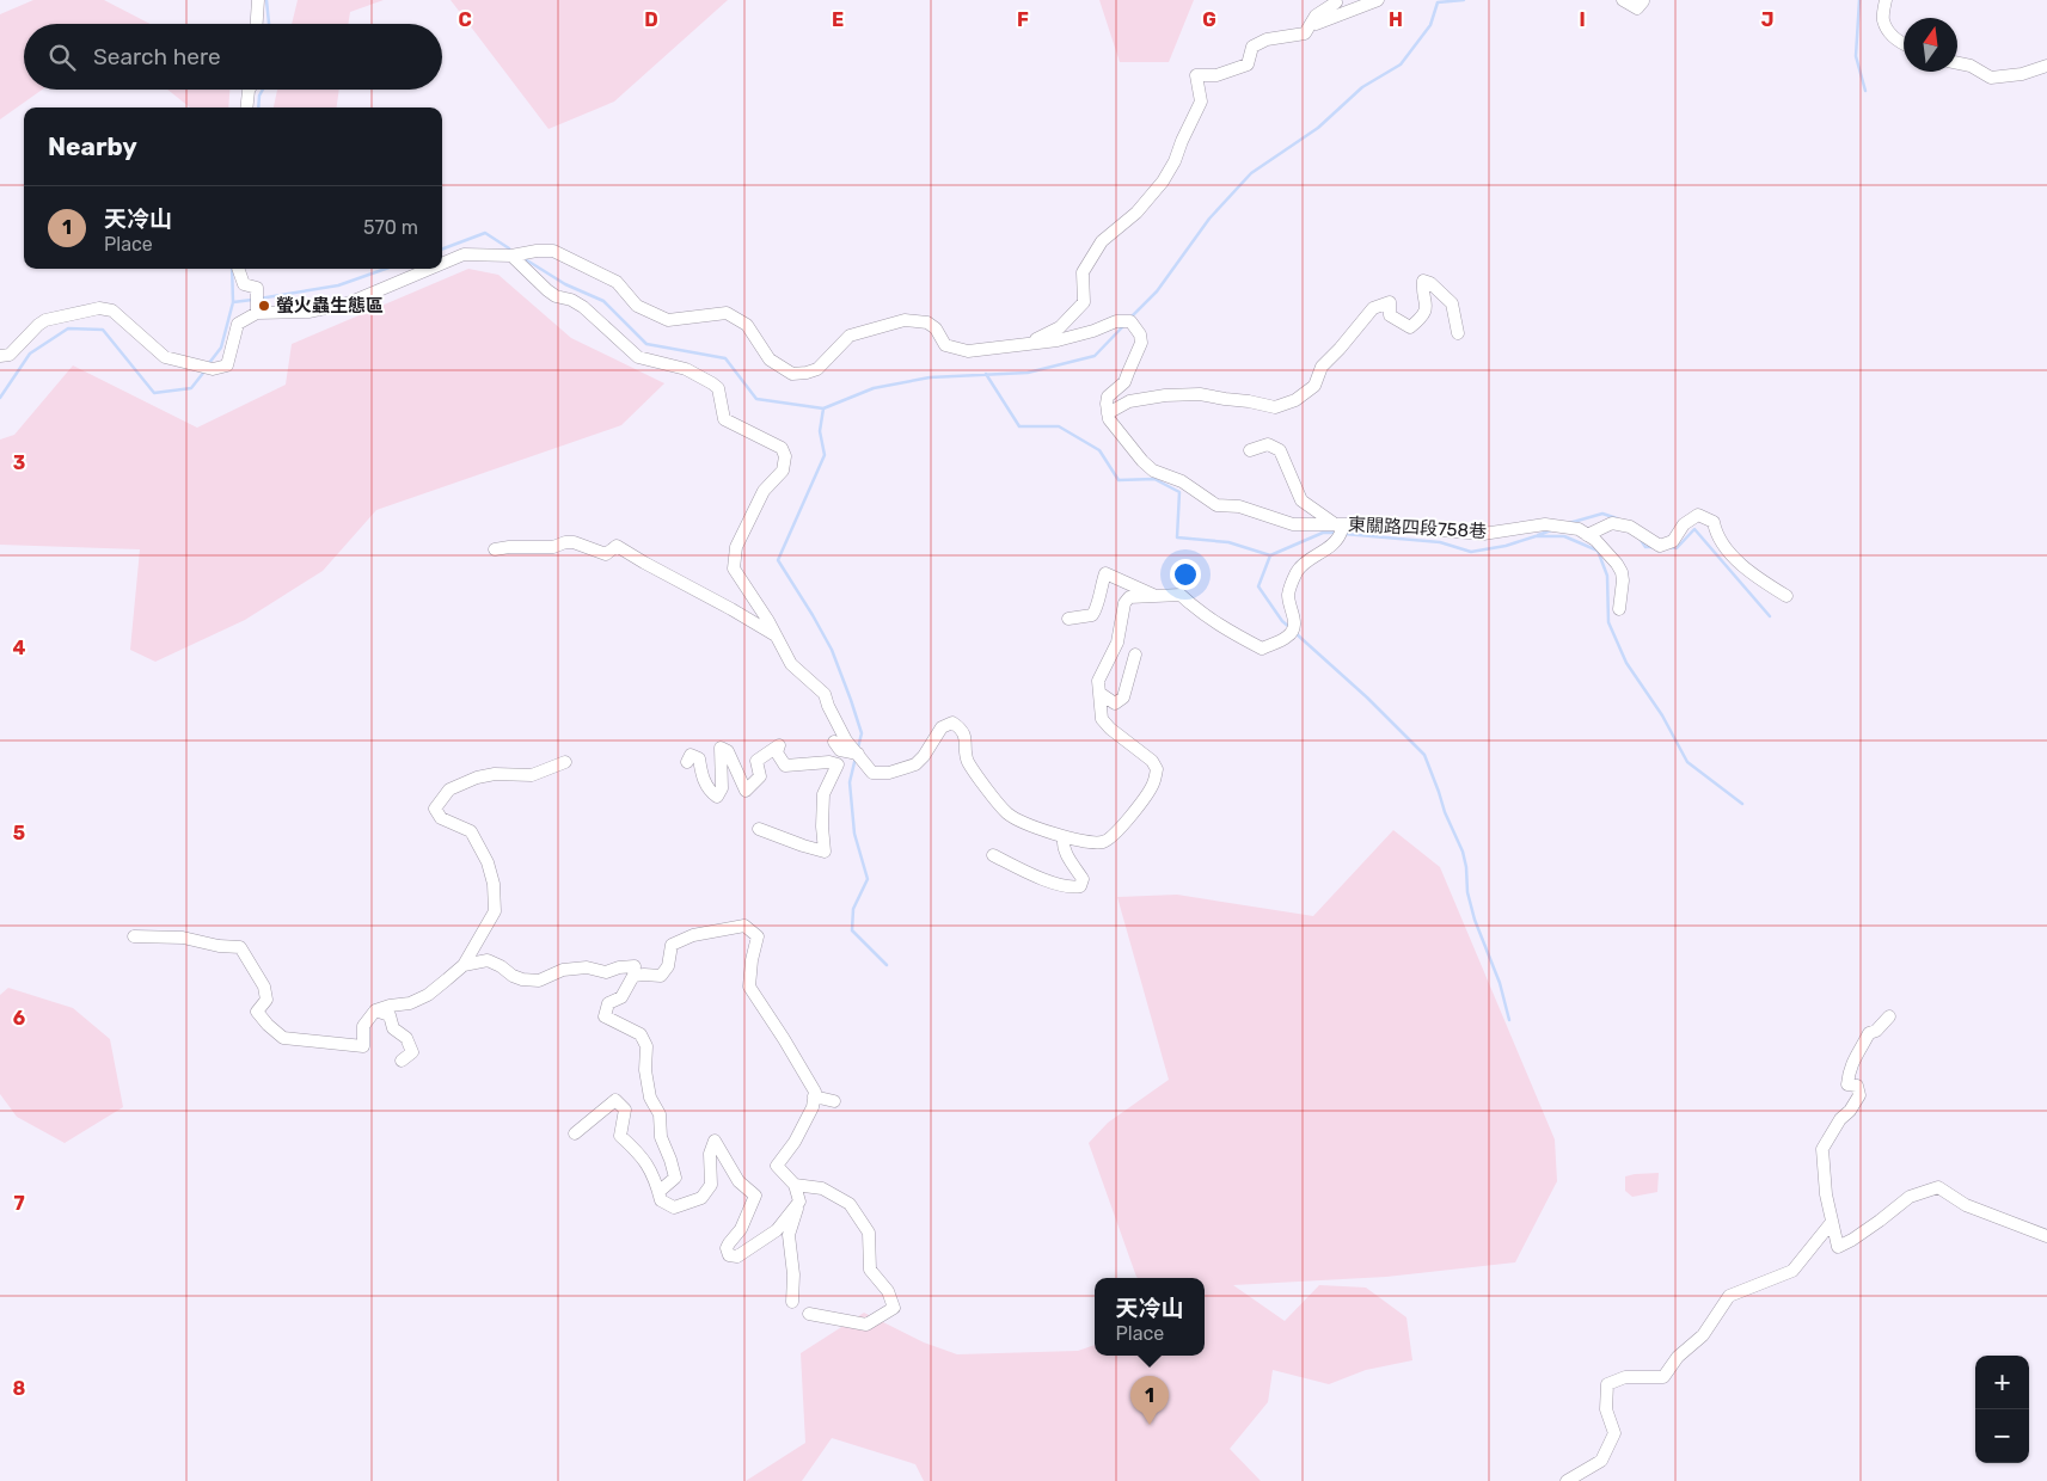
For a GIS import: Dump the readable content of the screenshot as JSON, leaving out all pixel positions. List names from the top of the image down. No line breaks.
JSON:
{"streets":{"street":["東關路四段758巷"]},"places":["螢火蟲生態區"],"north":"top","page":{"search":"Search here","heading":"Nearby","list":[{"mark":"1","name":"天冷山","note":"Place","value":"570 m"}],"popup":["天冷山","Place"],"map_buttons":["+","−"],"pins":"1"},"grid":{"columns":["C","D","E","F","G","H","I","J"],"rows":["3","4","5","6","7","8"]}}
